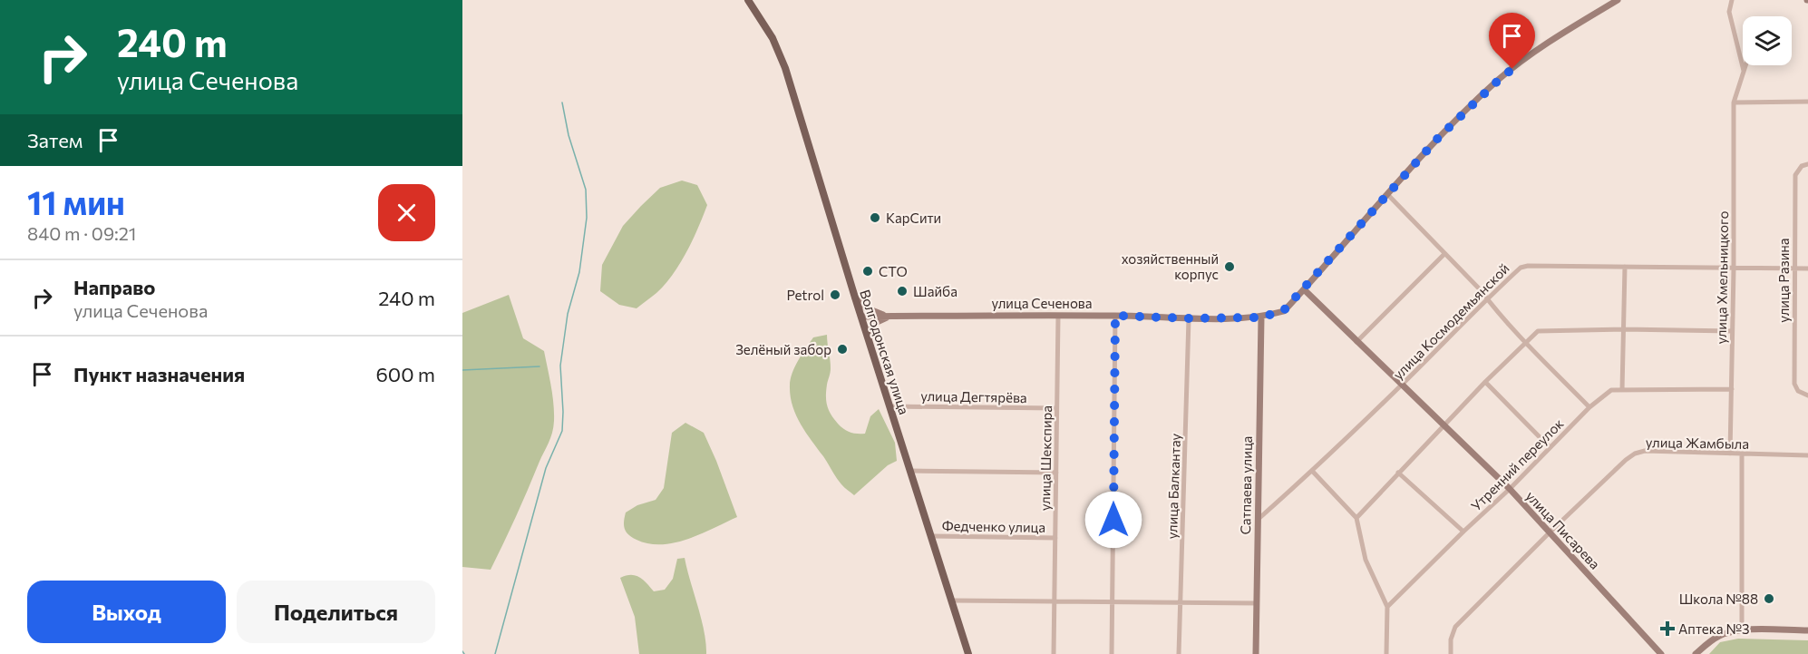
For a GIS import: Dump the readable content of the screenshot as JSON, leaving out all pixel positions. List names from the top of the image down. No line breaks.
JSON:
{"streets":{"main road":["Волгодонская улица"],"street":["улица Хмельницкого","улица Разина","улица Сеченова","улица Космодемьянской","улица Дегтярёва","улица Жамбыла","улица Шекспира","Утренний переулок","Сатпаева улица","улица Балкантау","Федченко улица","улица Писарева"]},"crossings":[["улица Хмельницкого","улица Космодемьянской"],["улица Хмельницкого","улица Жамбыла"],["улица Хмельницкого","Утренний переулок"],["улица Разина","улица Космодемьянской"],["улица Сеченова","Волгодонская улица"],["улица Сеченова","улица Шекспира"],["улица Сеченова","Сатпаева улица"],["улица Сеченова","улица Балкантау"],["улица Сеченова","улица Писарева"],["улица Космодемьянской","Сатпаева улица"],["улица Космодемьянской","улица Писарева"],["Волгодонская улица","улица Дегтярёва"],["Волгодонская улица","Федченко улица"],["улица Дегтярёва","улица Шекспира"],["улица Жамбыла","улица Писарева"],["улица Шекспира","Федченко улица"],["Утренний переулок","улица Писарева"]],"places":{"other":["КарСити","хозяйственный корпус","СТО","Шайба","Petrol","Зелёный забор","Школа №88"],"health":["Аптека №3"]},"page":{"turn":["240 m","улица Сеченова"],"then":"Затем","heading":["11 мин","840 m · 09:21"],"list":[{"name":"Направо","note":"улица Сеченова","value":"240 m"},{"name":"Пункт назначения","value":"600 m"}],"buttons":["Выход","Поделиться"]}}
